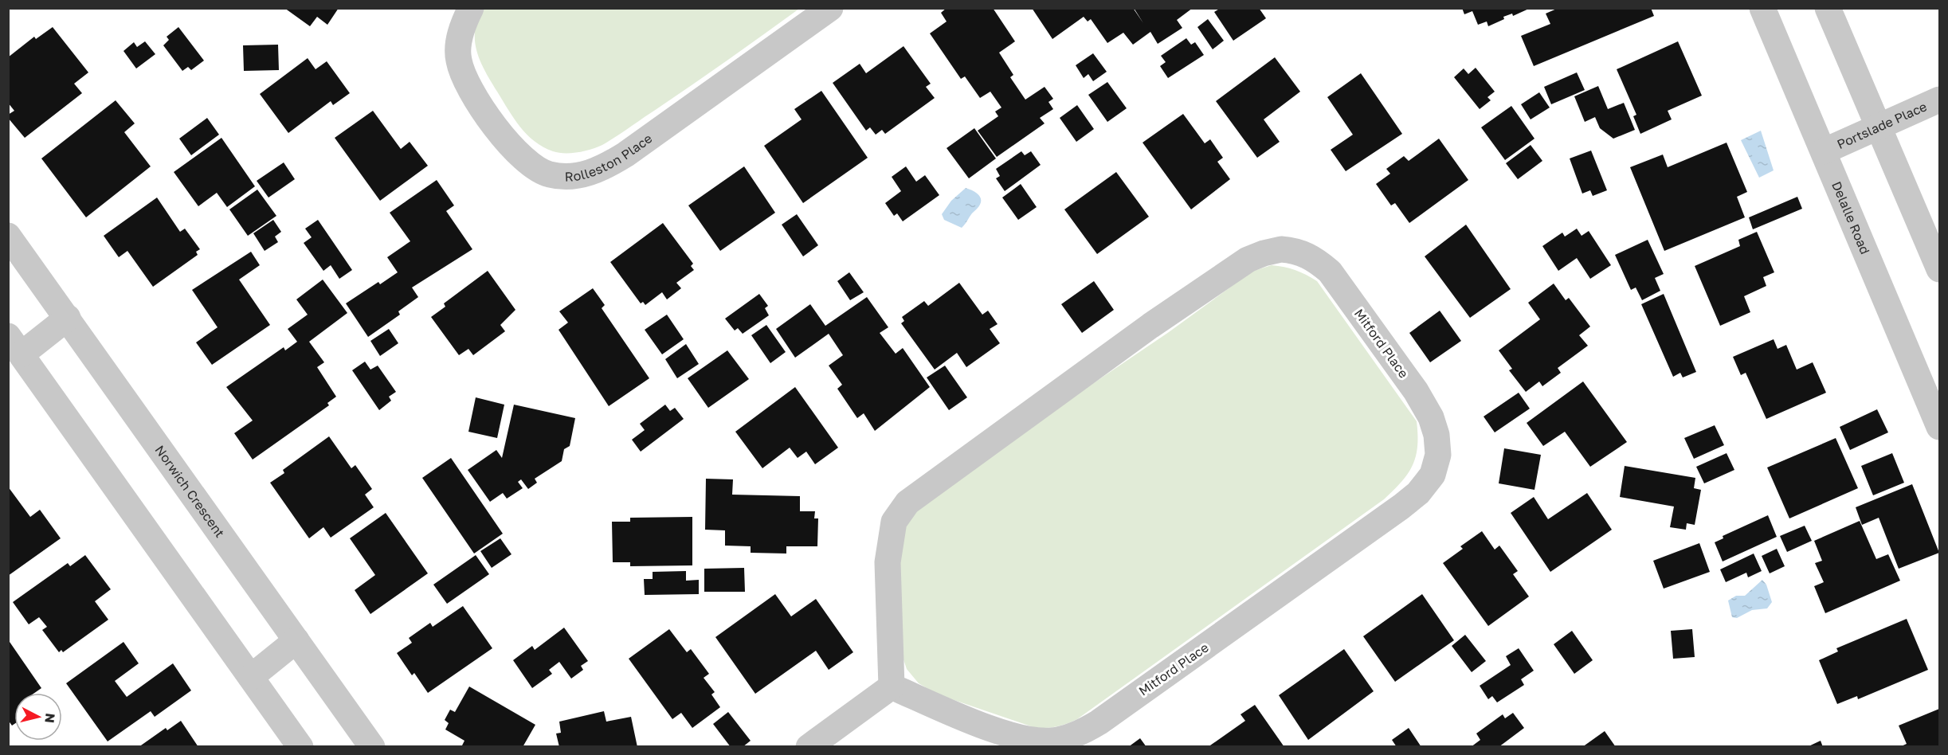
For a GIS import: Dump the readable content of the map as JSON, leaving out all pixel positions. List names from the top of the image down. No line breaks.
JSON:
{"streets":{"street":["Portslade Place","Rolleston Place","Delalle Road","Mitford Place","Norwich Crescent"]},"crossings":[["Portslade Place","Delalle Road"]],"north":"right"}
